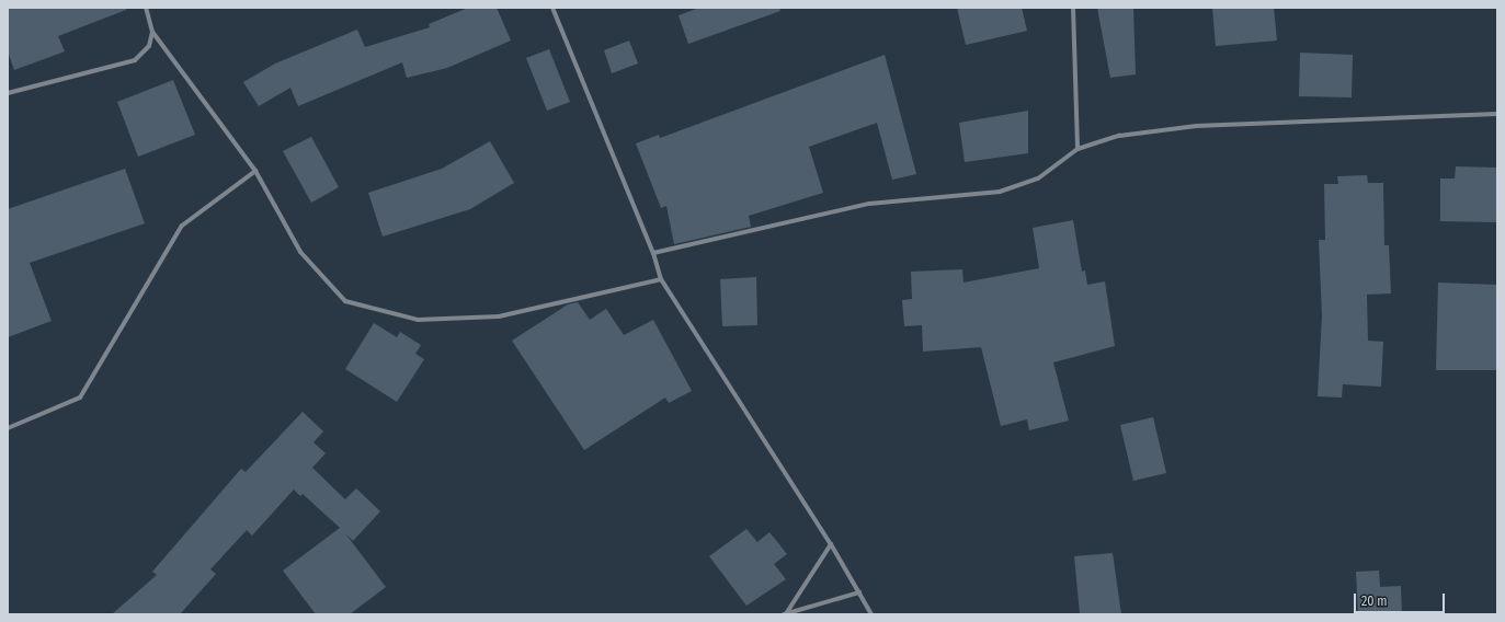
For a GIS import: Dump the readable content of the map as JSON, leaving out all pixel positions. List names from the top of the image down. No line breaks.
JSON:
{"scale_bar":"20 m"}
